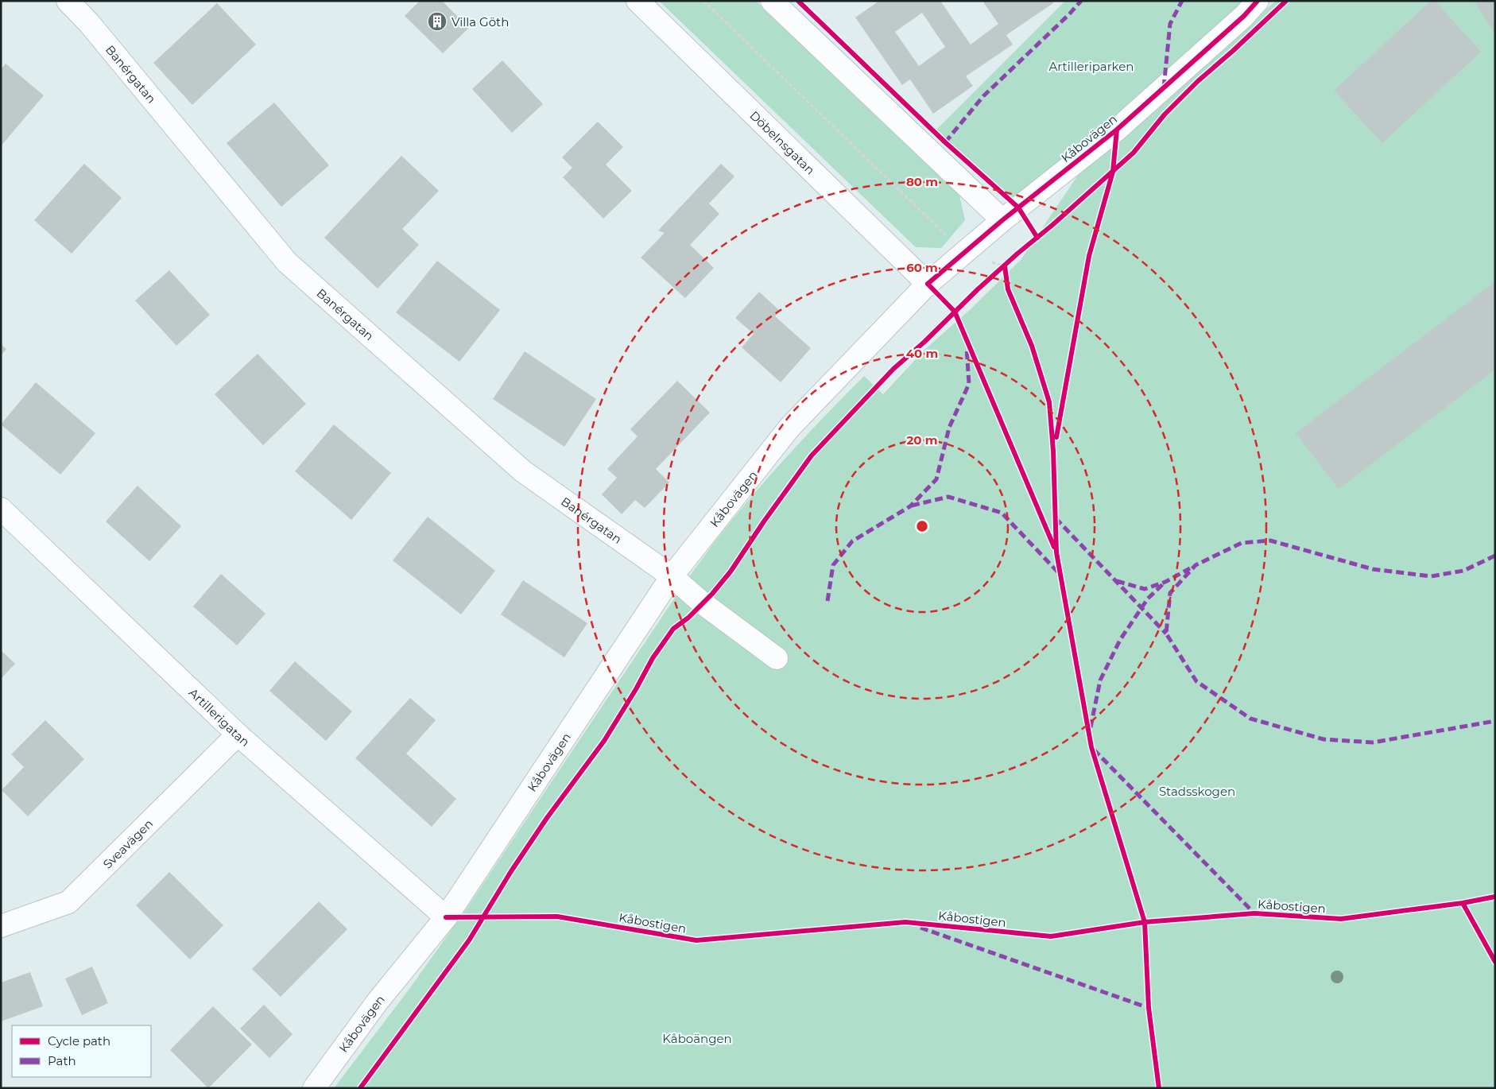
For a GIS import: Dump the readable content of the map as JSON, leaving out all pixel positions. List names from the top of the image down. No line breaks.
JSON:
{"streets":{"street":["Banérgatan","Kåbovägen","Döbelnsgatan","Artillerigatan","Sveavägen"],"cycle path":["Kåbostigen"]},"crossings":[["Banérgatan","Kåbovägen"],["Kåbovägen","Döbelnsgatan"],["Kåbovägen","Artillerigatan"],["Artillerigatan","Sveavägen"]],"parks":["Artilleriparken","Stadsskogen","Kåboängen"],"places":{"building":["Villa Göth"]},"legend":["Cycle path","Path"],"rings":["80 m","60 m","40 m","20 m"]}
